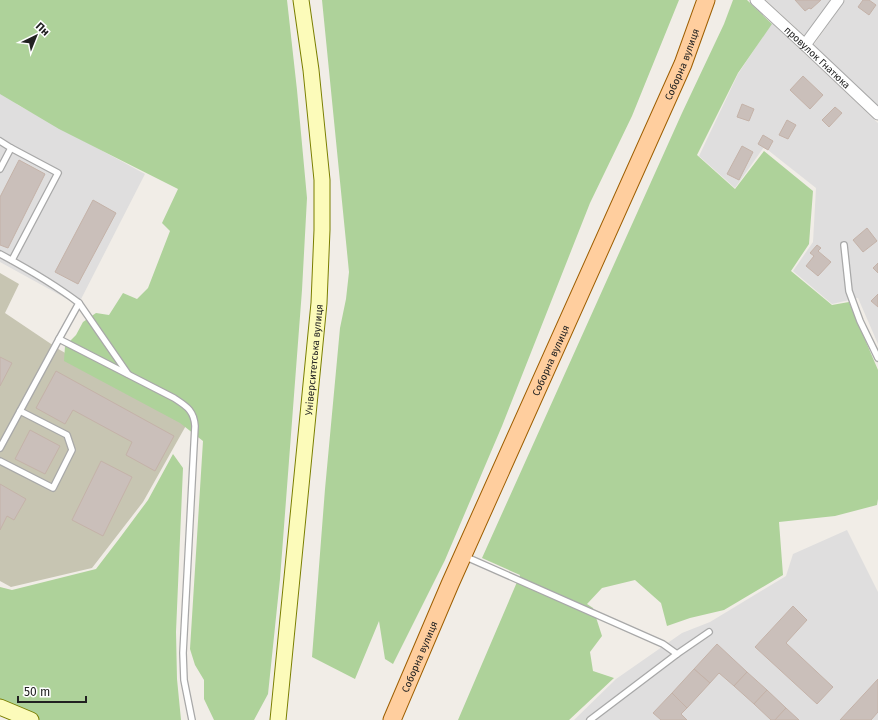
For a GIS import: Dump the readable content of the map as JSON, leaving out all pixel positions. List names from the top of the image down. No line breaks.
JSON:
{"streets":{"main road":["Соборна вулиця","Університетська вулиця"],"street":["провулок Гнатюка"]},"scale_bar":"50 m","north":"top right"}
